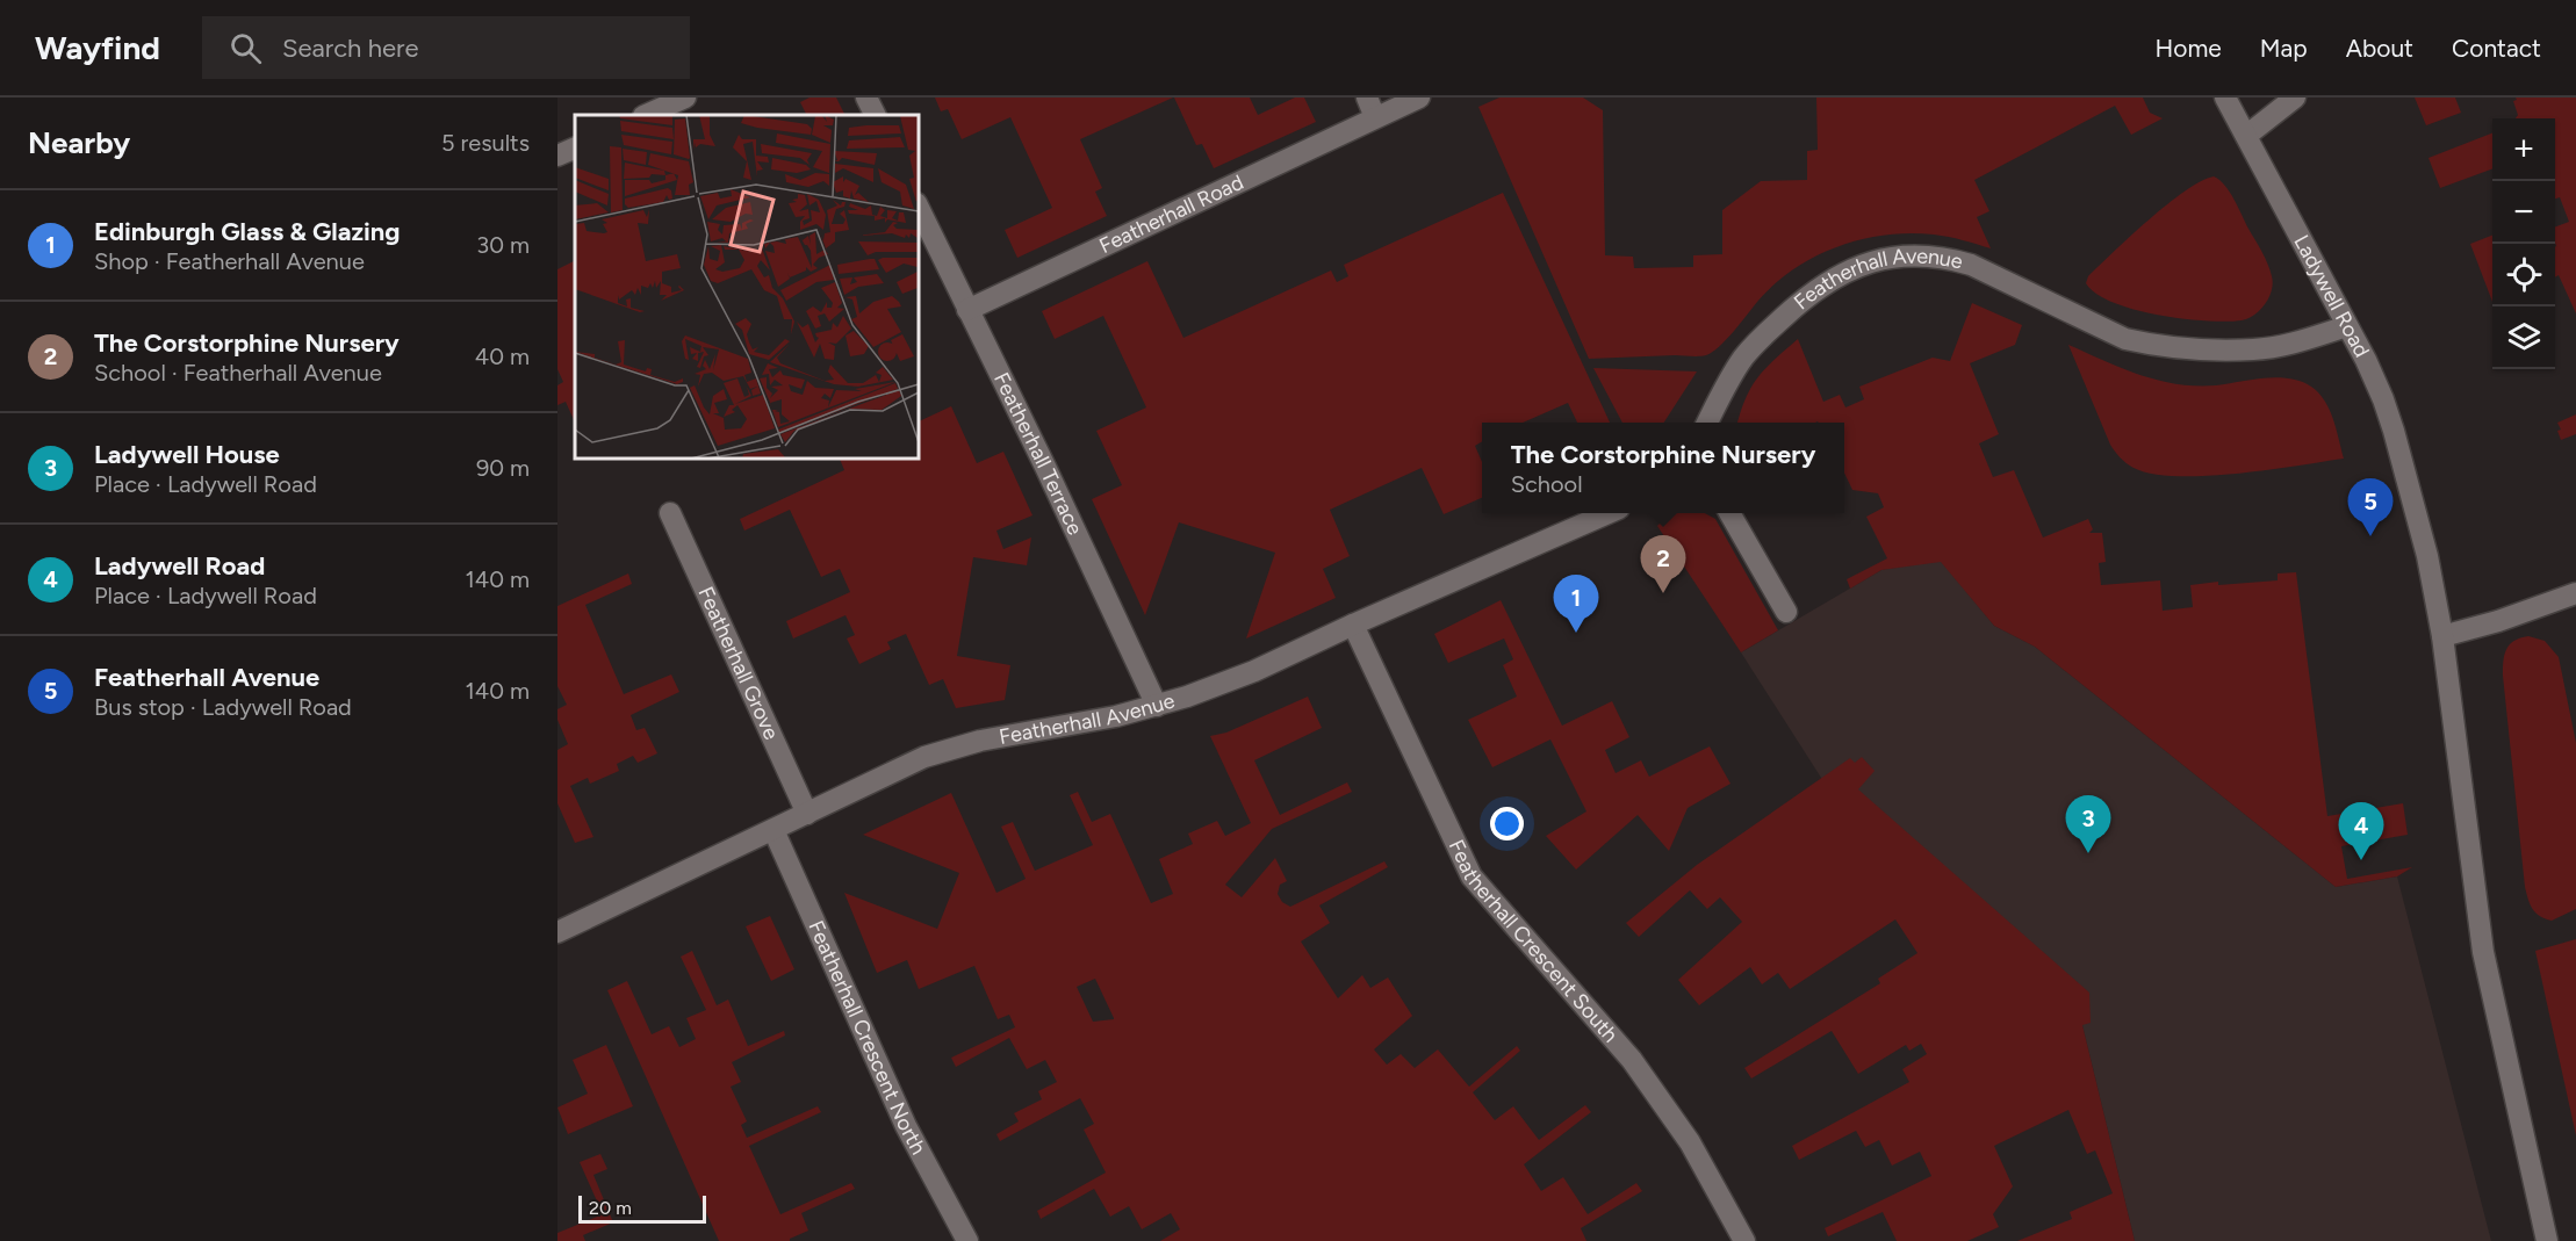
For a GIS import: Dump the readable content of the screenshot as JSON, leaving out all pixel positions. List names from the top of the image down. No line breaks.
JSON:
{"streets":{"street":["Featherhall Road","Featherhall Avenue","Ladywell Road","Featherhall Terrace","Featherhall Grove","Featherhall Crescent South","Featherhall Crescent North"]},"crossings":[["Featherhall Road","Featherhall Terrace"],["Featherhall Avenue","Ladywell Road"],["Featherhall Avenue","Featherhall Terrace"],["Featherhall Avenue","Featherhall Grove"],["Featherhall Avenue","Featherhall Crescent South"],["Featherhall Avenue","Featherhall Crescent North"]],"scale_bar":"20 m","page":{"header":"Wayfind","search":"Search here","nav":["Home","Map","About","Contact"],"heading":["Nearby","5 results"],"map_buttons":["+","−"],"list":[{"mark":"1","name":"Edinburgh Glass & Glazing","note":"Shop · Featherhall Avenue","value":"30 m"},{"mark":"2","name":"The Corstorphine Nursery","note":"School · Featherhall Avenue","value":"40 m"},{"mark":"3","name":"Ladywell House","note":"Place · Ladywell Road","value":"90 m"},{"mark":"4","name":"Ladywell Road","note":"Place · Ladywell Road","value":"140 m"},{"mark":"5","name":"Featherhall Avenue","note":"Bus stop · Ladywell Road","value":"140 m"}],"popup":["The Corstorphine Nursery","School"],"pins":["5","2","1","3","4"],"scale":"20 m"}}
